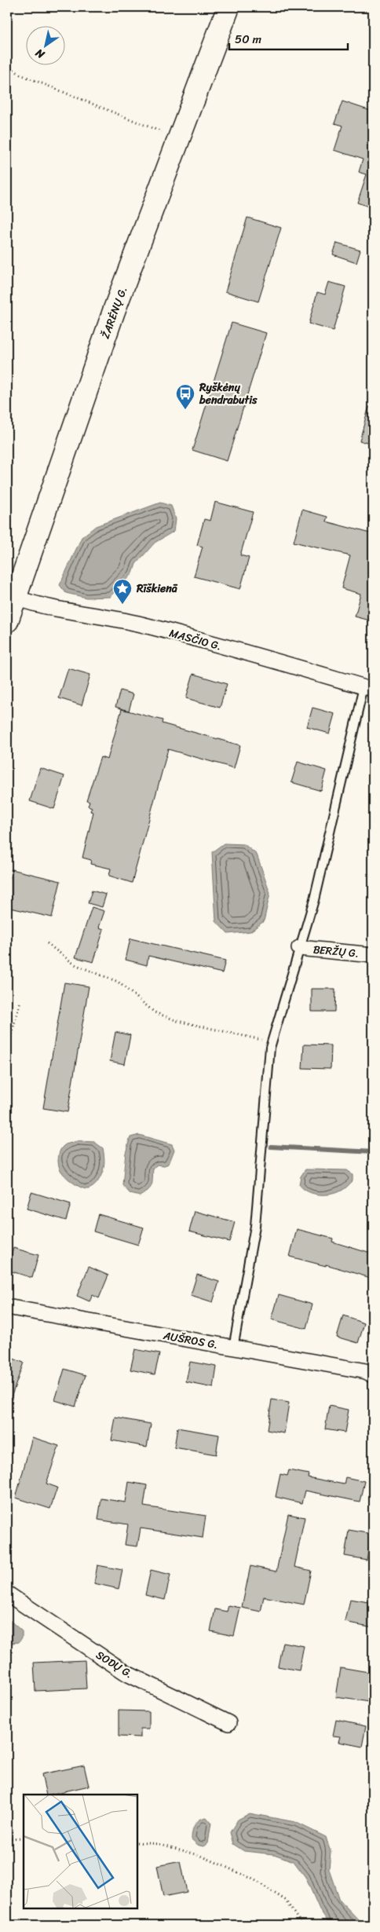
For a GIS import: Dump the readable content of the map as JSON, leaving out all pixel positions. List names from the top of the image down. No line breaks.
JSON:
{"streets":{"main road":["ŽARĖNŲ G."],"street":["MASČIO G.","BERŽŲ G.","AUŠROS G.","SODŲ G."]},"crossings":[["ŽARĖNŲ G.","MASČIO G."]],"places":{"bus stop":["Ryškėnų bendrabutis"],"place":["Rīškienā"]},"scale_bar":"50 m","north":"bottom left"}
